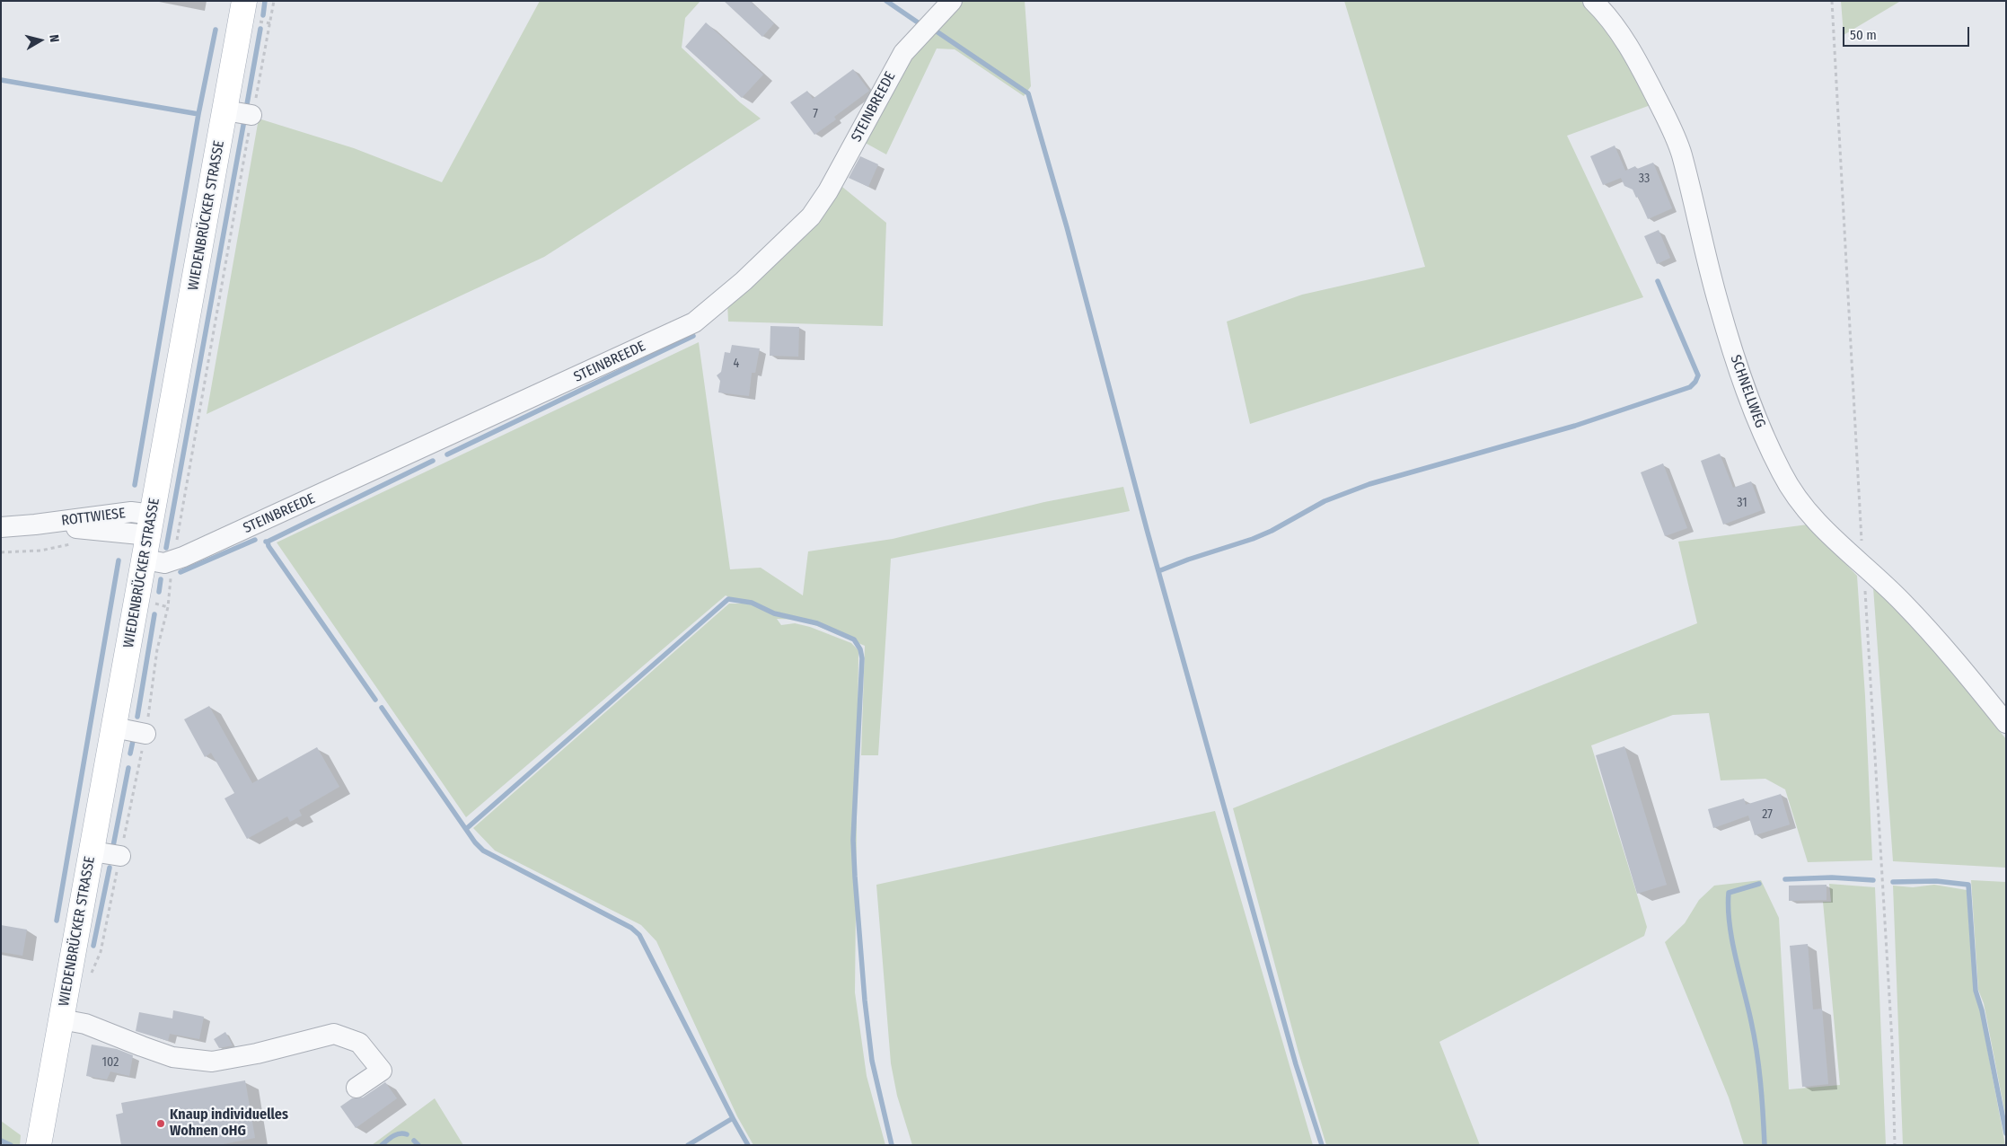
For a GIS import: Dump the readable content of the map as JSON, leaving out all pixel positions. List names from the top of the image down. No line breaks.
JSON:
{"streets":{"main road":["WIEDENBRÜCKER STRASSE"],"street":["STEINBREEDE","SCHNELLWEG","ROTTWIESE"]},"crossings":[["STEINBREEDE","WIEDENBRÜCKER STRASSE"],["WIEDENBRÜCKER STRASSE","ROTTWIESE"]],"places":["Knaup individuelles Wohnen oHG"],"house_numbers":["7","33","4","31","27","102"],"scale_bar":"50 m","north":"right"}
